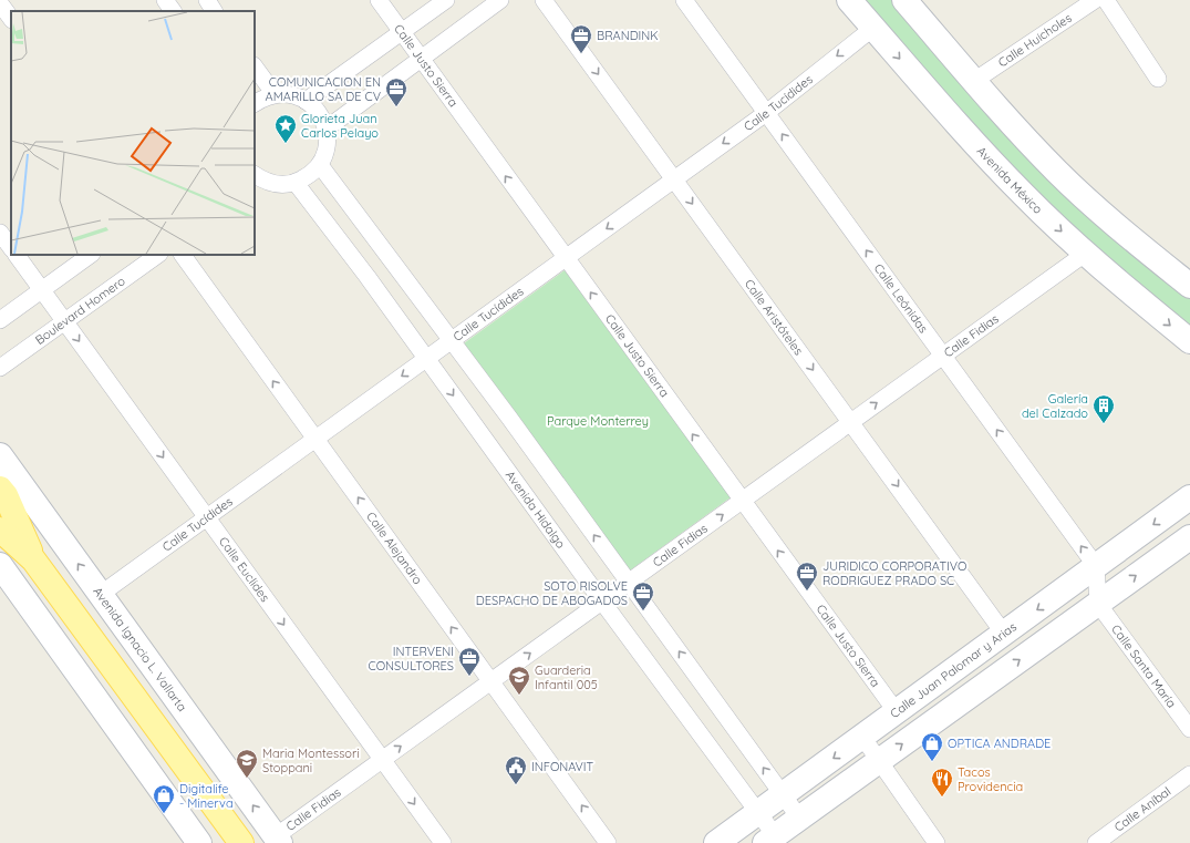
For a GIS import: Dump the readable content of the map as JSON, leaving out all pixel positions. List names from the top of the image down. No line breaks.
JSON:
{"streets":{"street":["Calle Huicholes","Calle Justo Sierra","Calle Tucídides","Avenida México","Calle Leónidas","Boulevard Homero","Calle Aristóteles","Calle Fidias","Avenida Hidalgo","Calle Alejandro","Calle Euclides","Avenida Ignacio L. Vallarta","Calle Santa María","Calle Juan Palomar y Arias","Calle Aníbal"]},"crossings":[["Calle Justo Sierra","Calle Tucídides"],["Calle Justo Sierra","Calle Fidias"],["Calle Justo Sierra","Calle Juan Palomar y Arias"],["Calle Tucídides","Avenida México"],["Calle Tucídides","Calle Leónidas"],["Calle Tucídides","Calle Aristóteles"],["Calle Tucídides","Avenida Hidalgo"],["Calle Tucídides","Calle Alejandro"],["Calle Tucídides","Calle Euclides"],["Calle Tucídides","Avenida Ignacio L. Vallarta"],["Avenida México","Calle Fidias"],["Calle Leónidas","Calle Fidias"],["Calle Leónidas","Calle Juan Palomar y Arias"],["Boulevard Homero","Calle Euclides"],["Calle Aristóteles","Calle Fidias"],["Calle Aristóteles","Calle Juan Palomar y Arias"],["Calle Fidias","Avenida Hidalgo"],["Calle Fidias","Calle Alejandro"],["Calle Fidias","Calle Euclides"],["Calle Fidias","Avenida Ignacio L. Vallarta"],["Avenida Hidalgo","Calle Juan Palomar y Arias"]],"one_way":["Calle Tucídides","Calle Leónidas","Calle Aristóteles","Calle Fidias","Calle Alejandro","Calle Euclides"],"parks":["Parque Monterrey"],"places":{"office":["BRANDINK","COMUNICACION EN AMARILLO SA DE CV","JURIDICO CORPORATIVO RODRIGUEZ PRADO SC","SOTO RISOLVE DESPACHO DE ABOGADOS","INTERVENI CONSULTORES"],"place":["Glorieta Juan Carlos Pelayo"],"building":["Galería del Calzado"],"school or university":["Guarderia Infantil 005","Maria Montessori Stoppani"],"shop":["OPTICA ANDRADE","Digitalife - Minerva"],"public building":["INFONAVIT"],"restaurant":["Tacos Providencia"]}}
